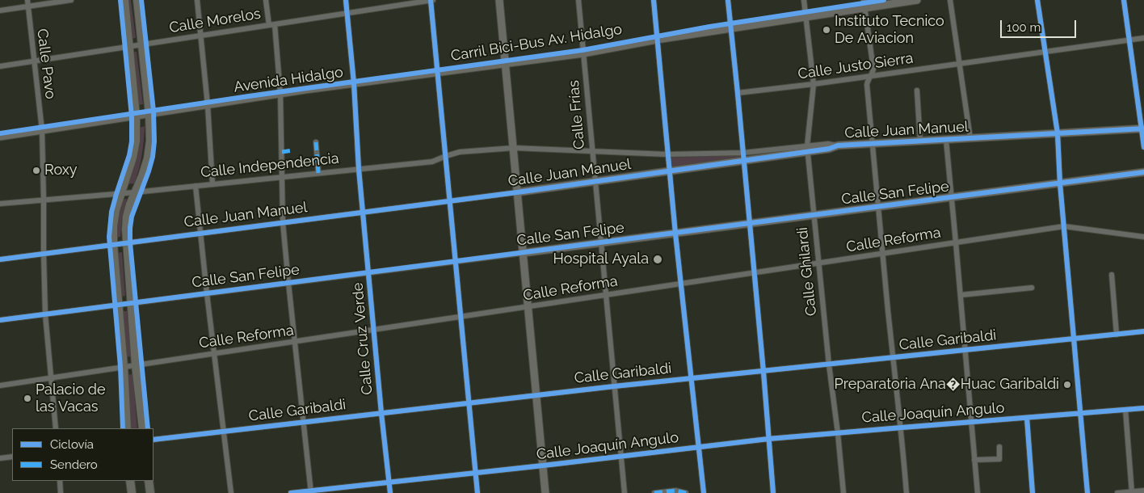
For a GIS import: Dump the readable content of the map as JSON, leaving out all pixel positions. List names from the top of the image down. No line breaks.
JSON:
{"streets":{"main road":["Avenida Hidalgo","Calle Juan Manuel","Calle San Felipe"],"street":["Calle Morelos","Calle Pavo","Calle Justo Sierra","Calle Frías","Calle Independencia","Calle Reforma","Calle Ghilardi","Calle Cruz Verde","Calle Garibaldi","Calle Joaquín Angulo"],"cycle path":["Carril Bici-Bus Av. Hidalgo"]},"crossings":[["Calle Morelos","Calle Pavo"],["Calle Morelos","Calle Cruz Verde"],["Calle Pavo","Avenida Hidalgo"],["Calle Pavo","Calle Juan Manuel"],["Calle Pavo","Calle Independencia"],["Calle Pavo","Calle San Felipe"],["Calle Pavo","Calle Reforma"],["Calle Justo Sierra","Calle Ghilardi"],["Avenida Hidalgo","Calle Frías"],["Avenida Hidalgo","Calle Ghilardi"],["Avenida Hidalgo","Calle Cruz Verde"],["Calle Frías","Calle Juan Manuel"],["Calle Frías","Calle Independencia"],["Calle Frías","Calle San Felipe"],["Calle Frías","Calle Reforma"],["Calle Frías","Calle Garibaldi"],["Calle Frías","Calle Joaquín Angulo"],["Calle Juan Manuel","Calle Independencia"],["Calle Juan Manuel","Calle Ghilardi"],["Calle Juan Manuel","Calle Cruz Verde"],["Calle Independencia","Calle Cruz Verde"],["Calle San Felipe","Calle Ghilardi"],["Calle San Felipe","Calle Cruz Verde"],["Calle Reforma","Calle Ghilardi"],["Calle Reforma","Calle Cruz Verde"],["Calle Ghilardi","Calle Garibaldi"],["Calle Ghilardi","Calle Joaquín Angulo"],["Calle Cruz Verde","Calle Garibaldi"],["Calle Cruz Verde","Calle Joaquín Angulo"]],"places":["Instituto Tecnico De Aviacion","Roxy","Hospital Ayala","Preparatoria Ana�Huac Garibaldi","Palacio de las Vacas"],"legend":["Ciclovía","Sendero"],"scale_bar":"100 m"}
